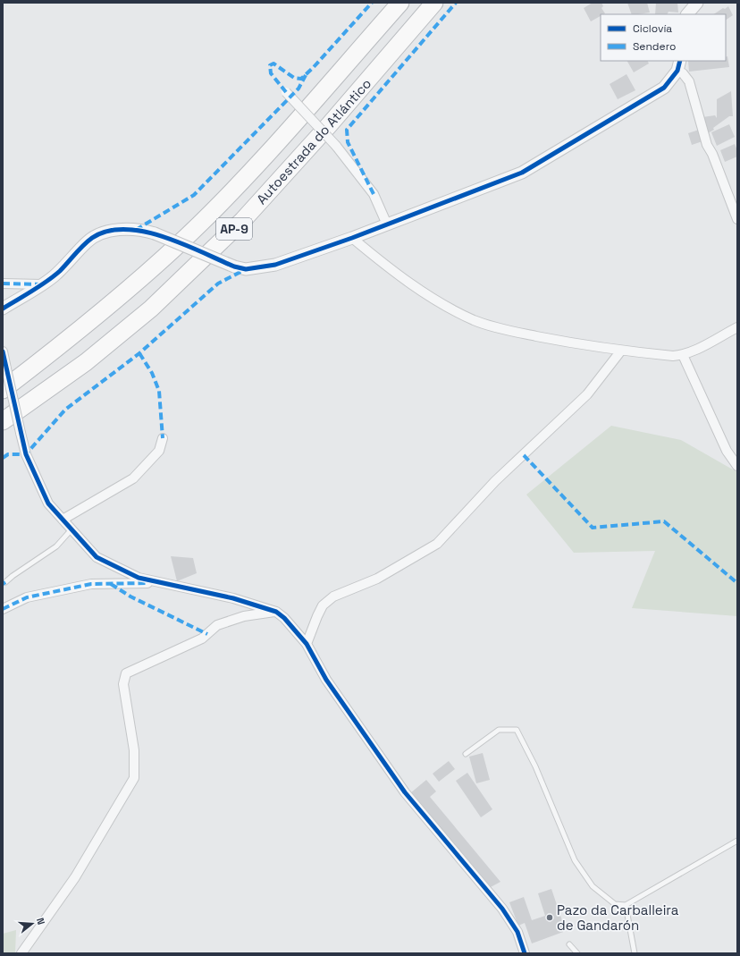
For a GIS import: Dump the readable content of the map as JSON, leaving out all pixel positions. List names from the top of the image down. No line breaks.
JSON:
{"streets":{"highway":["Autoestrada do Atlántico","AP-9"]},"places":["Pazo da Carballeira de Gandarón"],"legend":["Ciclovía","Sendero"],"north":"right"}
